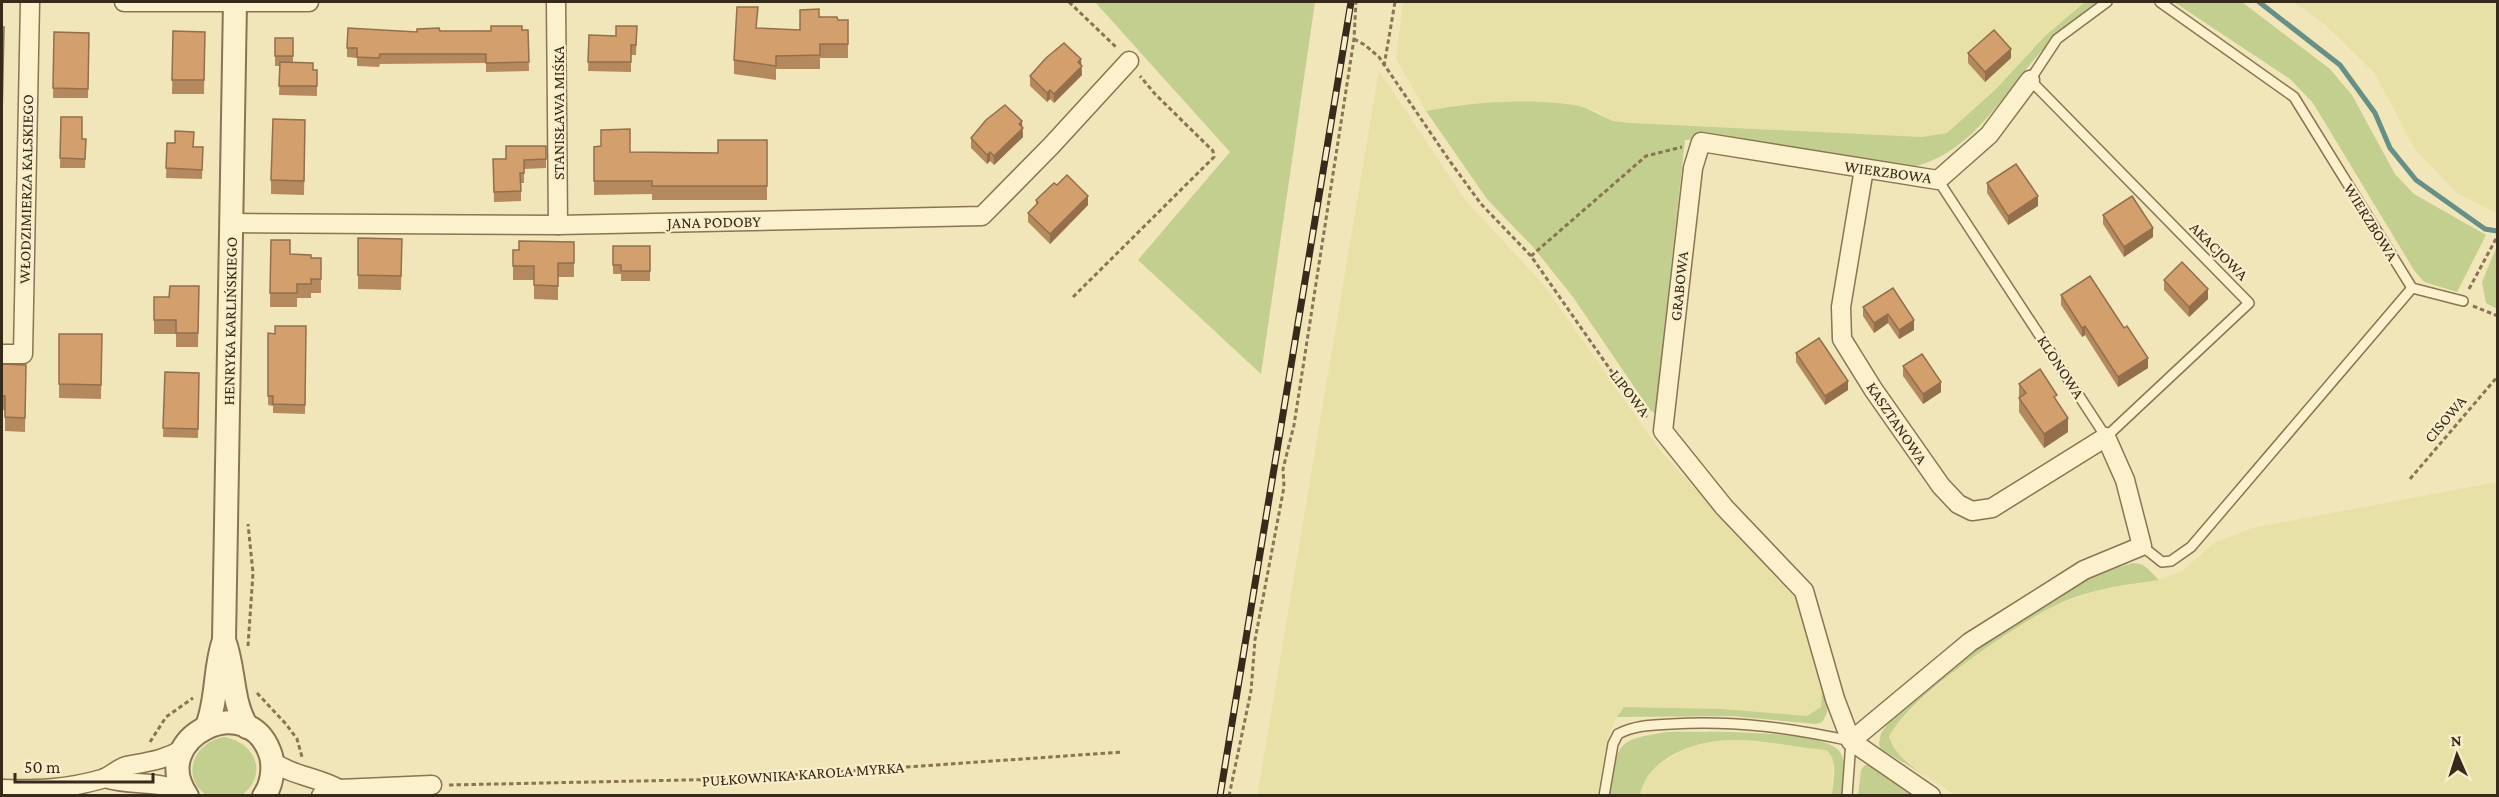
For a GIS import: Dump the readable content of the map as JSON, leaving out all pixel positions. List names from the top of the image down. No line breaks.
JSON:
{"streets":{"street":["STANISŁAWA MIŚKA","WIERZBOWA","WŁODZIMIERZA KALSKIEGO","JANA PODOBY","GRABOWA","HENRYKA KARLIŃSKIEGO","KLONOWA","LIPOWA","KASZTANOWA"],"lane":["AKACJOWA"],"path":["CISOWA","PUŁKOWNIKA KAROLA MYRKA"]},"crossings":[["STANISŁAWA MIŚKA","JANA PODOBY"],["WIERZBOWA","AKACJOWA"],["WIERZBOWA","GRABOWA"],["WIERZBOWA","KLONOWA"],["WIERZBOWA","KASZTANOWA"],["JANA PODOBY","HENRYKA KARLIŃSKIEGO"],["AKACJOWA","KLONOWA"],["AKACJOWA","KASZTANOWA"],["GRABOWA","LIPOWA"],["KLONOWA","KASZTANOWA"]],"scale_bar":"50 m","north":"top"}
